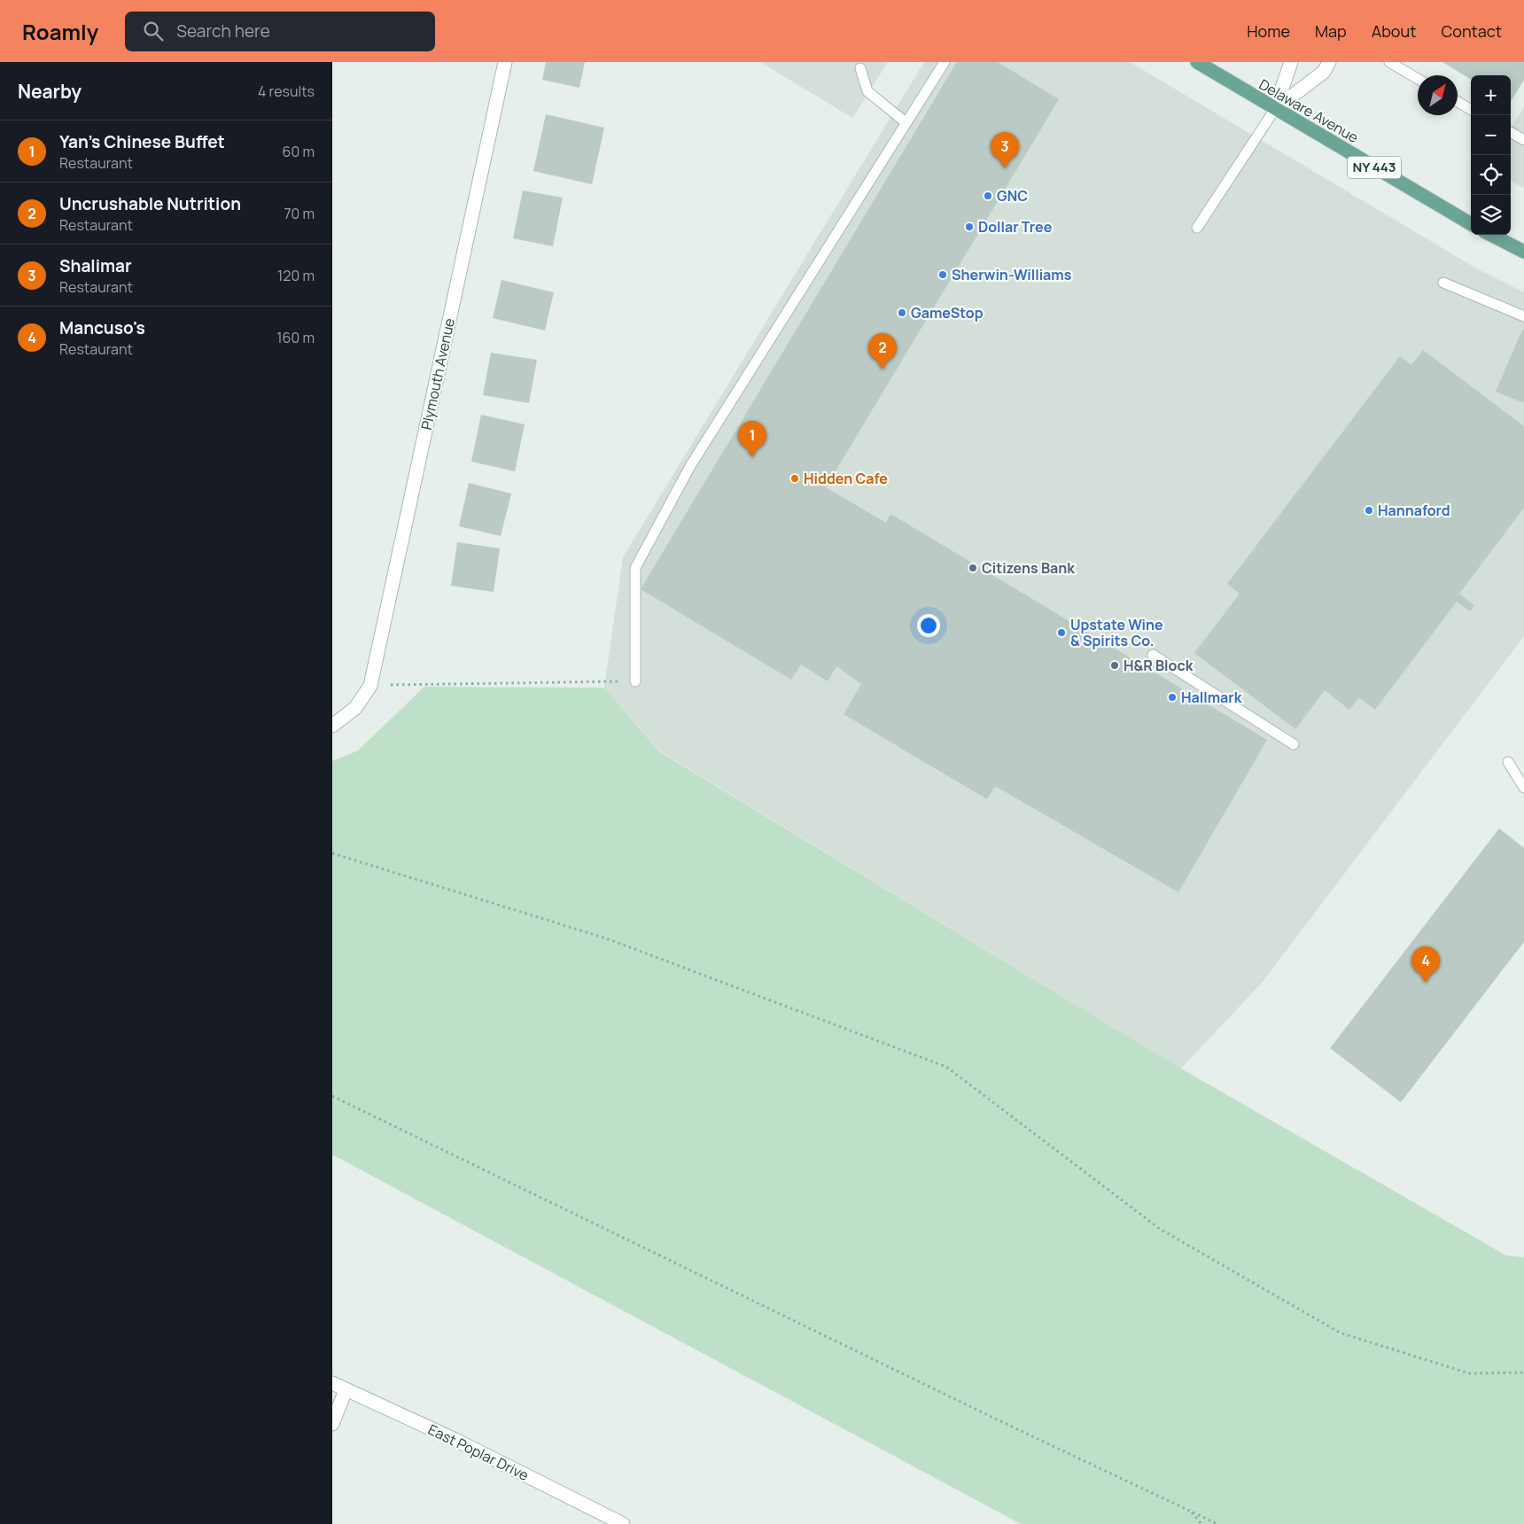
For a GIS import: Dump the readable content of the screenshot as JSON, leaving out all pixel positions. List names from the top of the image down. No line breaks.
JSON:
{"streets":{"main road":["Delaware Avenue","NY 443"],"street":["Plymouth Avenue","East Poplar Drive"]},"places":["GNC","Dollar Tree","Sherwin-Williams","GameStop","Hidden Cafe","Hannaford","Citizens Bank","Upstate Wine & Spirits Co.","H&R Block","Hallmark"],"north":"top right","page":{"header":"Roamly","search":"Search here","nav":["Home","Map","About","Contact"],"heading":["Nearby","4 results"],"map_buttons":["+","−"],"list":[{"mark":"1","name":"Yan's Chinese Buffet","note":"Restaurant","value":"60 m"},{"mark":"2","name":"Uncrushable Nutrition","note":"Restaurant","value":"70 m"},{"mark":"3","name":"Shalimar","note":"Restaurant","value":"120 m"},{"mark":"4","name":"Mancuso's","note":"Restaurant","value":"160 m"}],"pins":["3","2","1","4"]}}
